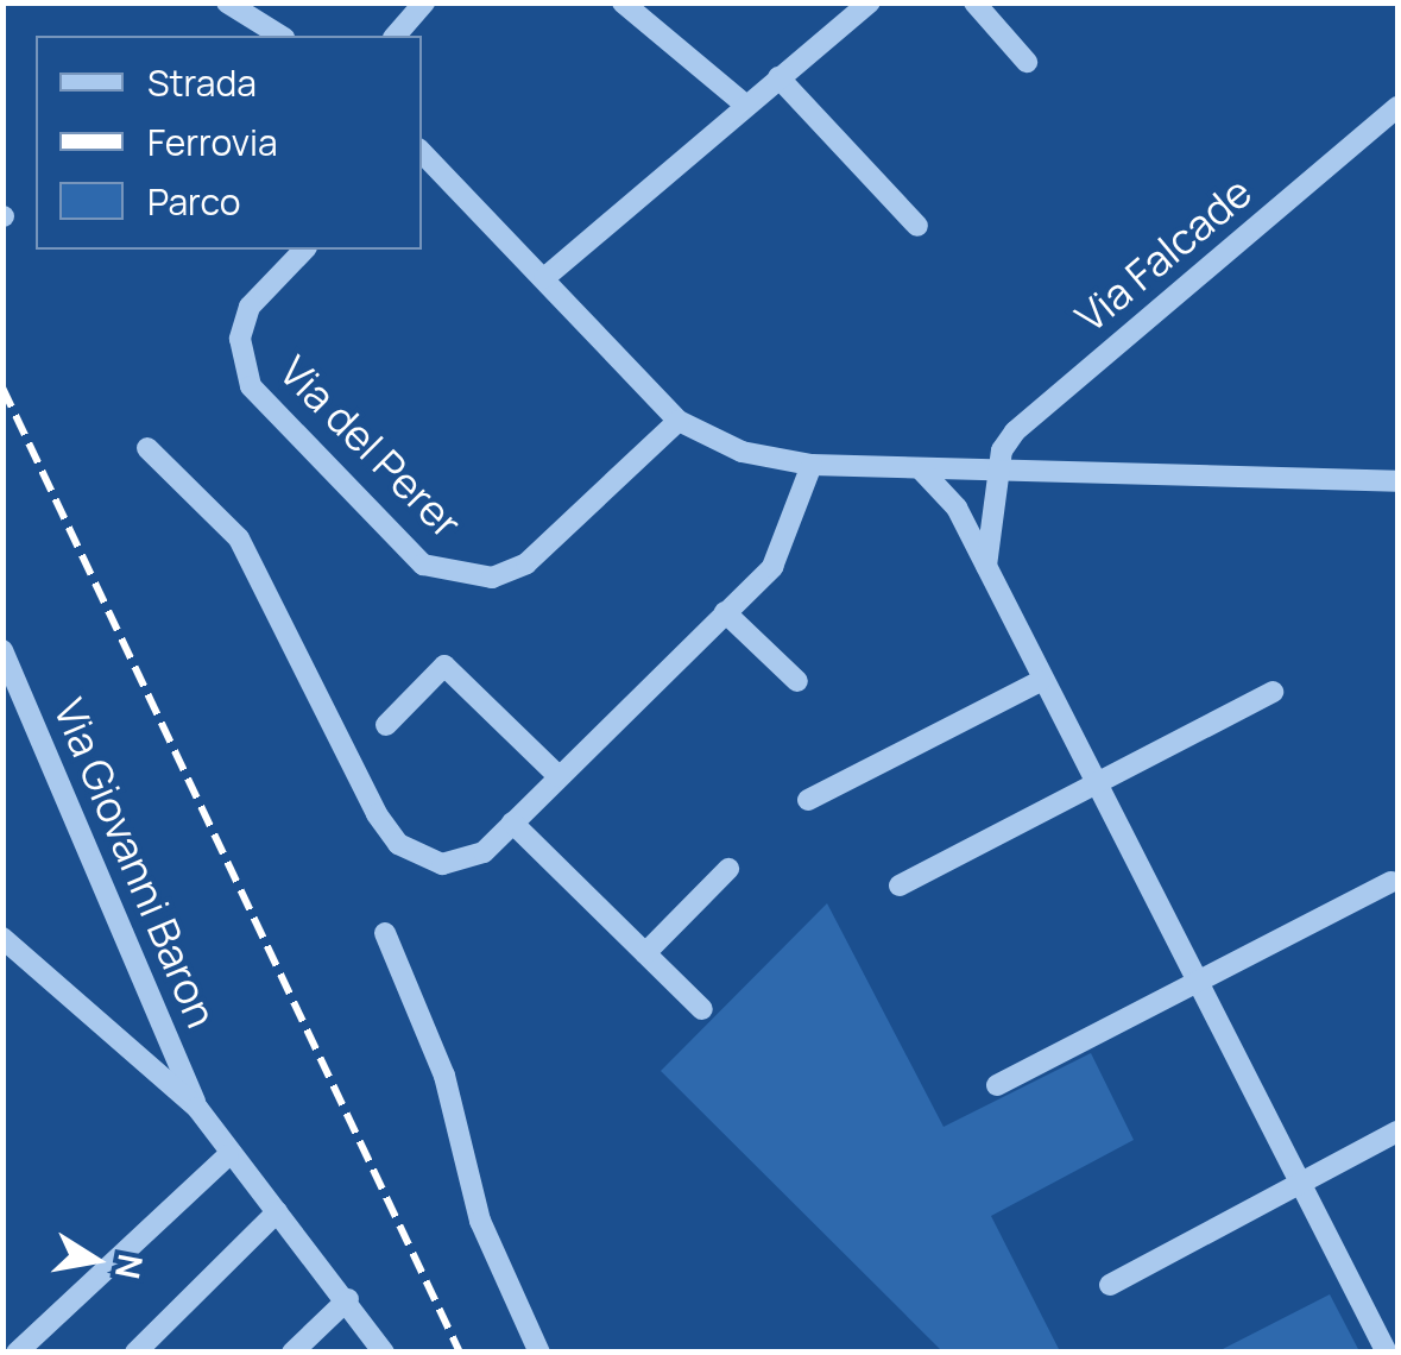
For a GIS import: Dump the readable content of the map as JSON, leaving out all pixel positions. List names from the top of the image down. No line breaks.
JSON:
{"streets":{"street":["Via Falcade","Via del Perer","Via Giovanni Baron"]},"legend":["Strada","Ferrovia","Parco"],"north":"right"}
